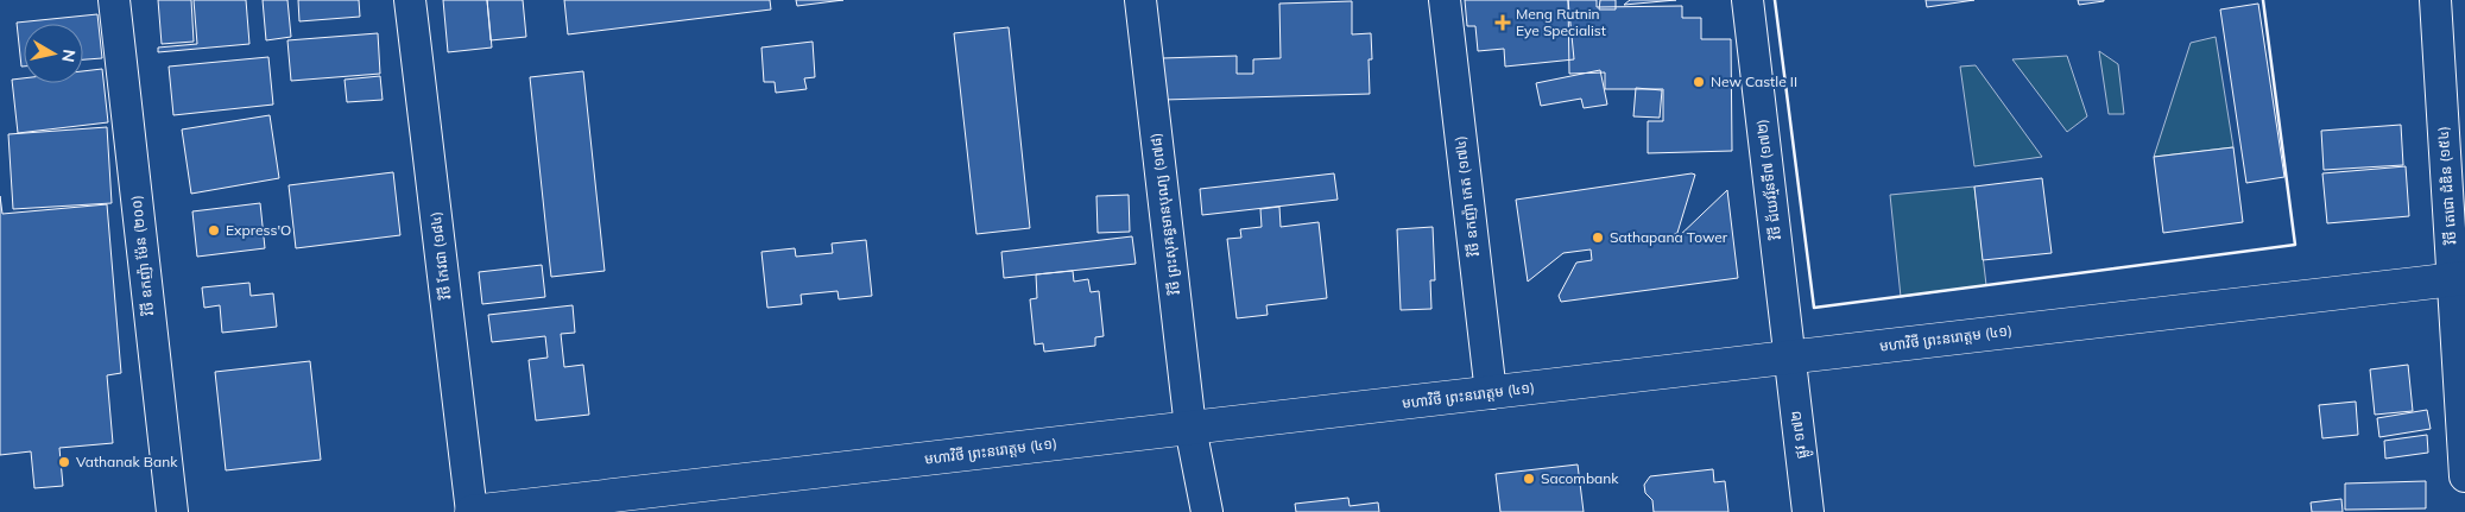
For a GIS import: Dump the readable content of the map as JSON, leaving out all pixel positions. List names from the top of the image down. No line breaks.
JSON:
{"streets":{"main road":["មហាវិថី ព្រះនរោត្តម (៤១)"],"street":["វិថី ជ័យវរ្ម័នទី៧ (១៧២)","វិថី តេជោ ដំឌិន (១៥៤)","វិថី ឧកញ៉ា កេត (១៧៤)","វិថី ព្រះសុគន្ធមានបុណ្យ (១៧៨)","វិថី ឧកញ៉ា ម៉ែន (២០០)","វិថី កែវជា (១៨៤)","ផ្លូវ ១៧២"]},"crossings":[["វិថី ជ័យវរ្ម័នទី៧ (១៧២)","មហាវិថី ព្រះនរោត្តម (៤១)"],["វិថី ជ័យវរ្ម័នទី៧ (១៧២)","ផ្លូវ ១៧២"],["វិថី តេជោ ដំឌិន (១៥៤)","មហាវិថី ព្រះនរោត្តម (៤១)"],["វិថី ឧកញ៉ា កេត (១៧៤)","មហាវិថី ព្រះនរោត្តម (៤១)"],["វិថី ព្រះសុគន្ធមានបុណ្យ (១៧៨)","មហាវិថី ព្រះនរោត្តម (៤១)"],["វិថី កែវជា (១៨៤)","មហាវិថី ព្រះនរោត្តម (៤១)"],["មហាវិថី ព្រះនរោត្តម (៤១)","ផ្លូវ ១៧២"]],"places":{"health":["Meng Rutnin Eye Specialist"],"other":["New Castle II","Express'O","Sathapana Tower","Vathanak Bank","Sacombank"]},"north":"right"}
